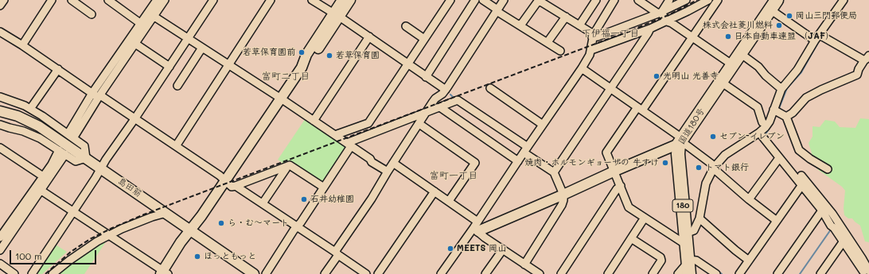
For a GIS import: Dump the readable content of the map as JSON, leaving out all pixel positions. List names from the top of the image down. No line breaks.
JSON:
{"streets":{"highway":["国道180号","180"],"street":["島田筋"]},"districts":["下伊福一丁目","富町二丁目","富町一丁目"],"places":["岡山三門郵便局","株式会社菱川燃料","日本自動車連盟 （JAF）","若草保育園前","若草保育園","光明山 光善寺","セブン-イレブン","焼肉・ホルモンギョーザの 牛すけ","トマト銀行","石井幼稚園","ら・む〜マート","MEETS 岡山","ほっともっと"],"scale_bar":"100 m"}
